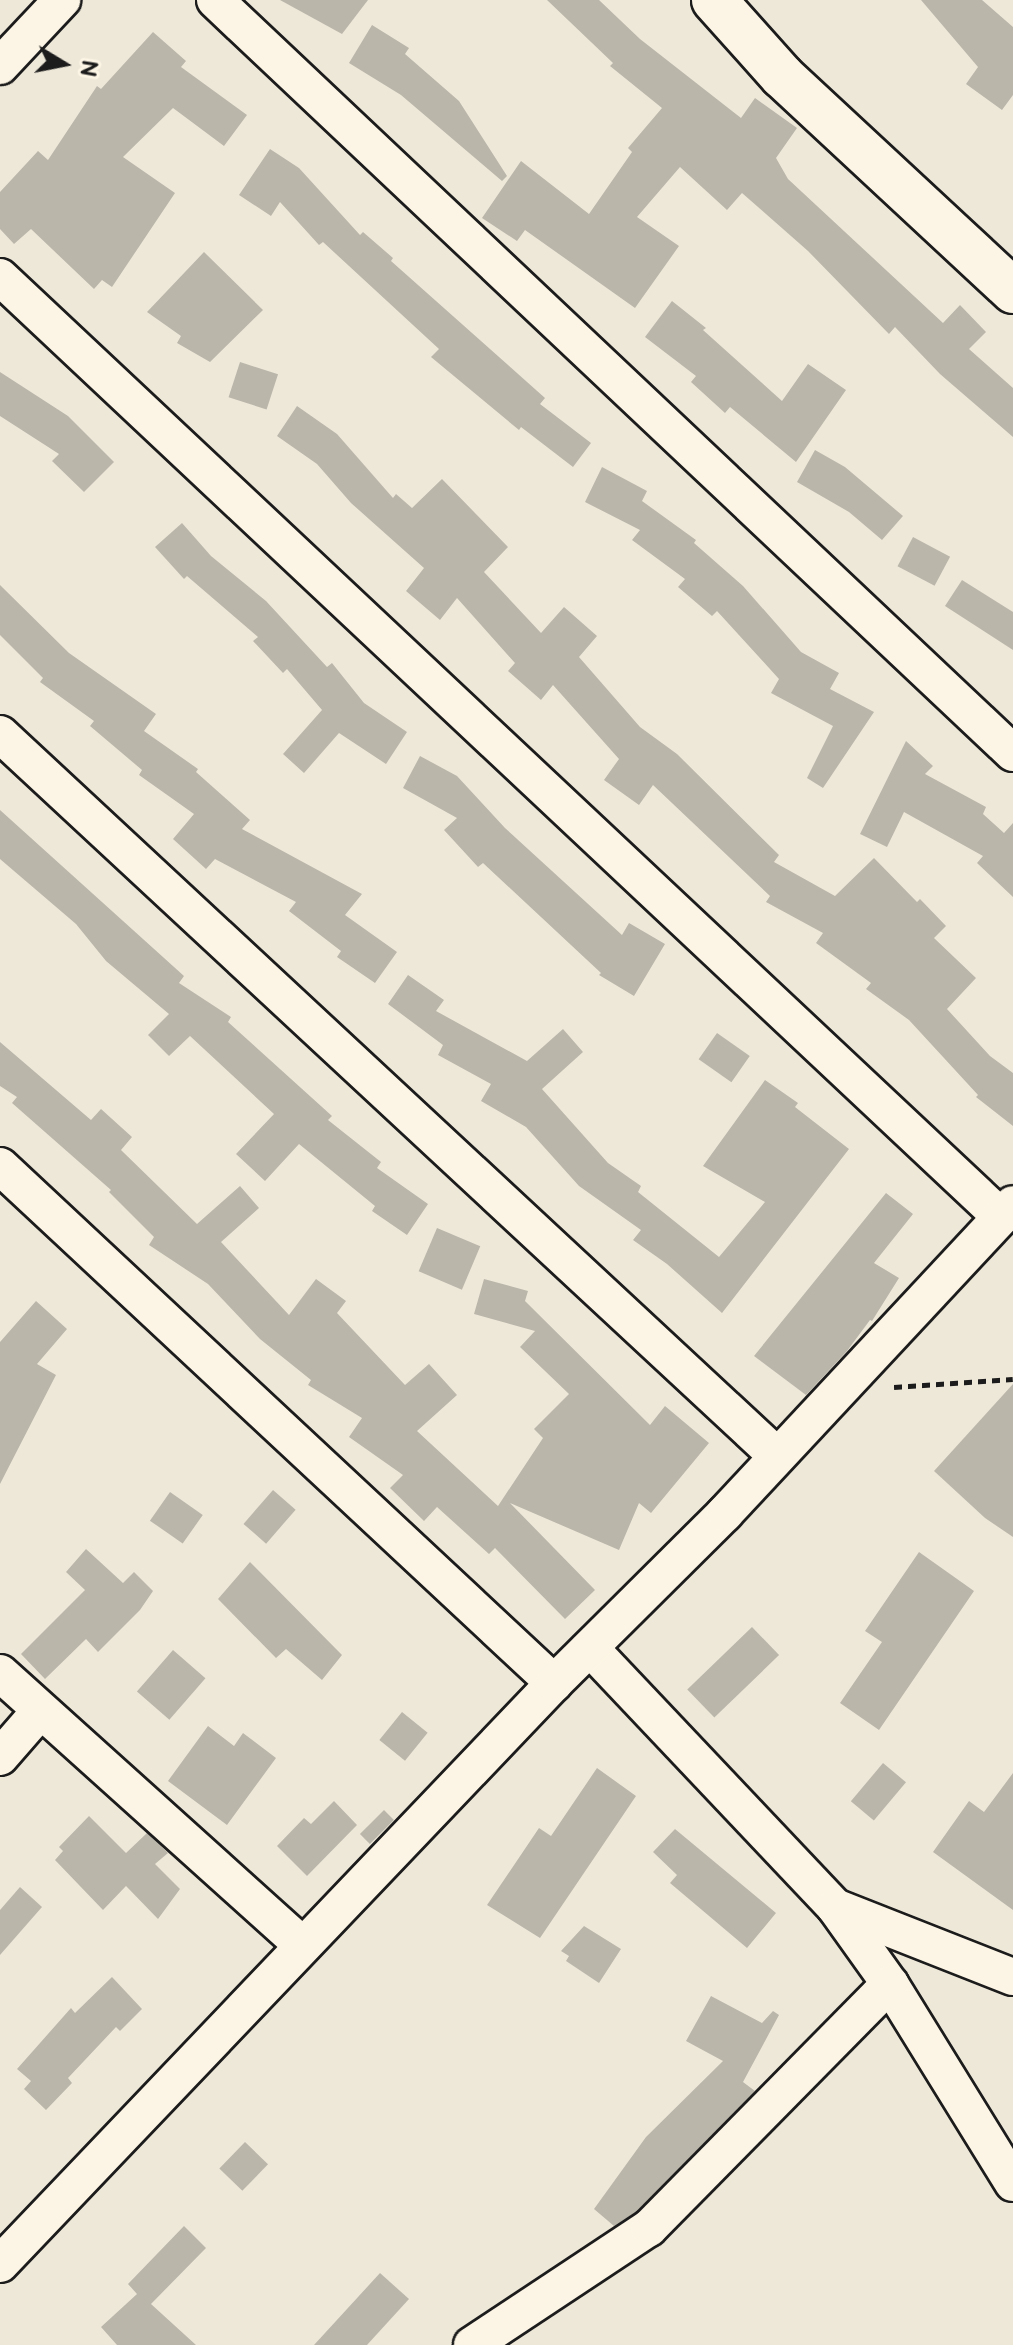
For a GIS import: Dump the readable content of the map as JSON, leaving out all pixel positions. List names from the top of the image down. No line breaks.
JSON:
{"north":"right"}
